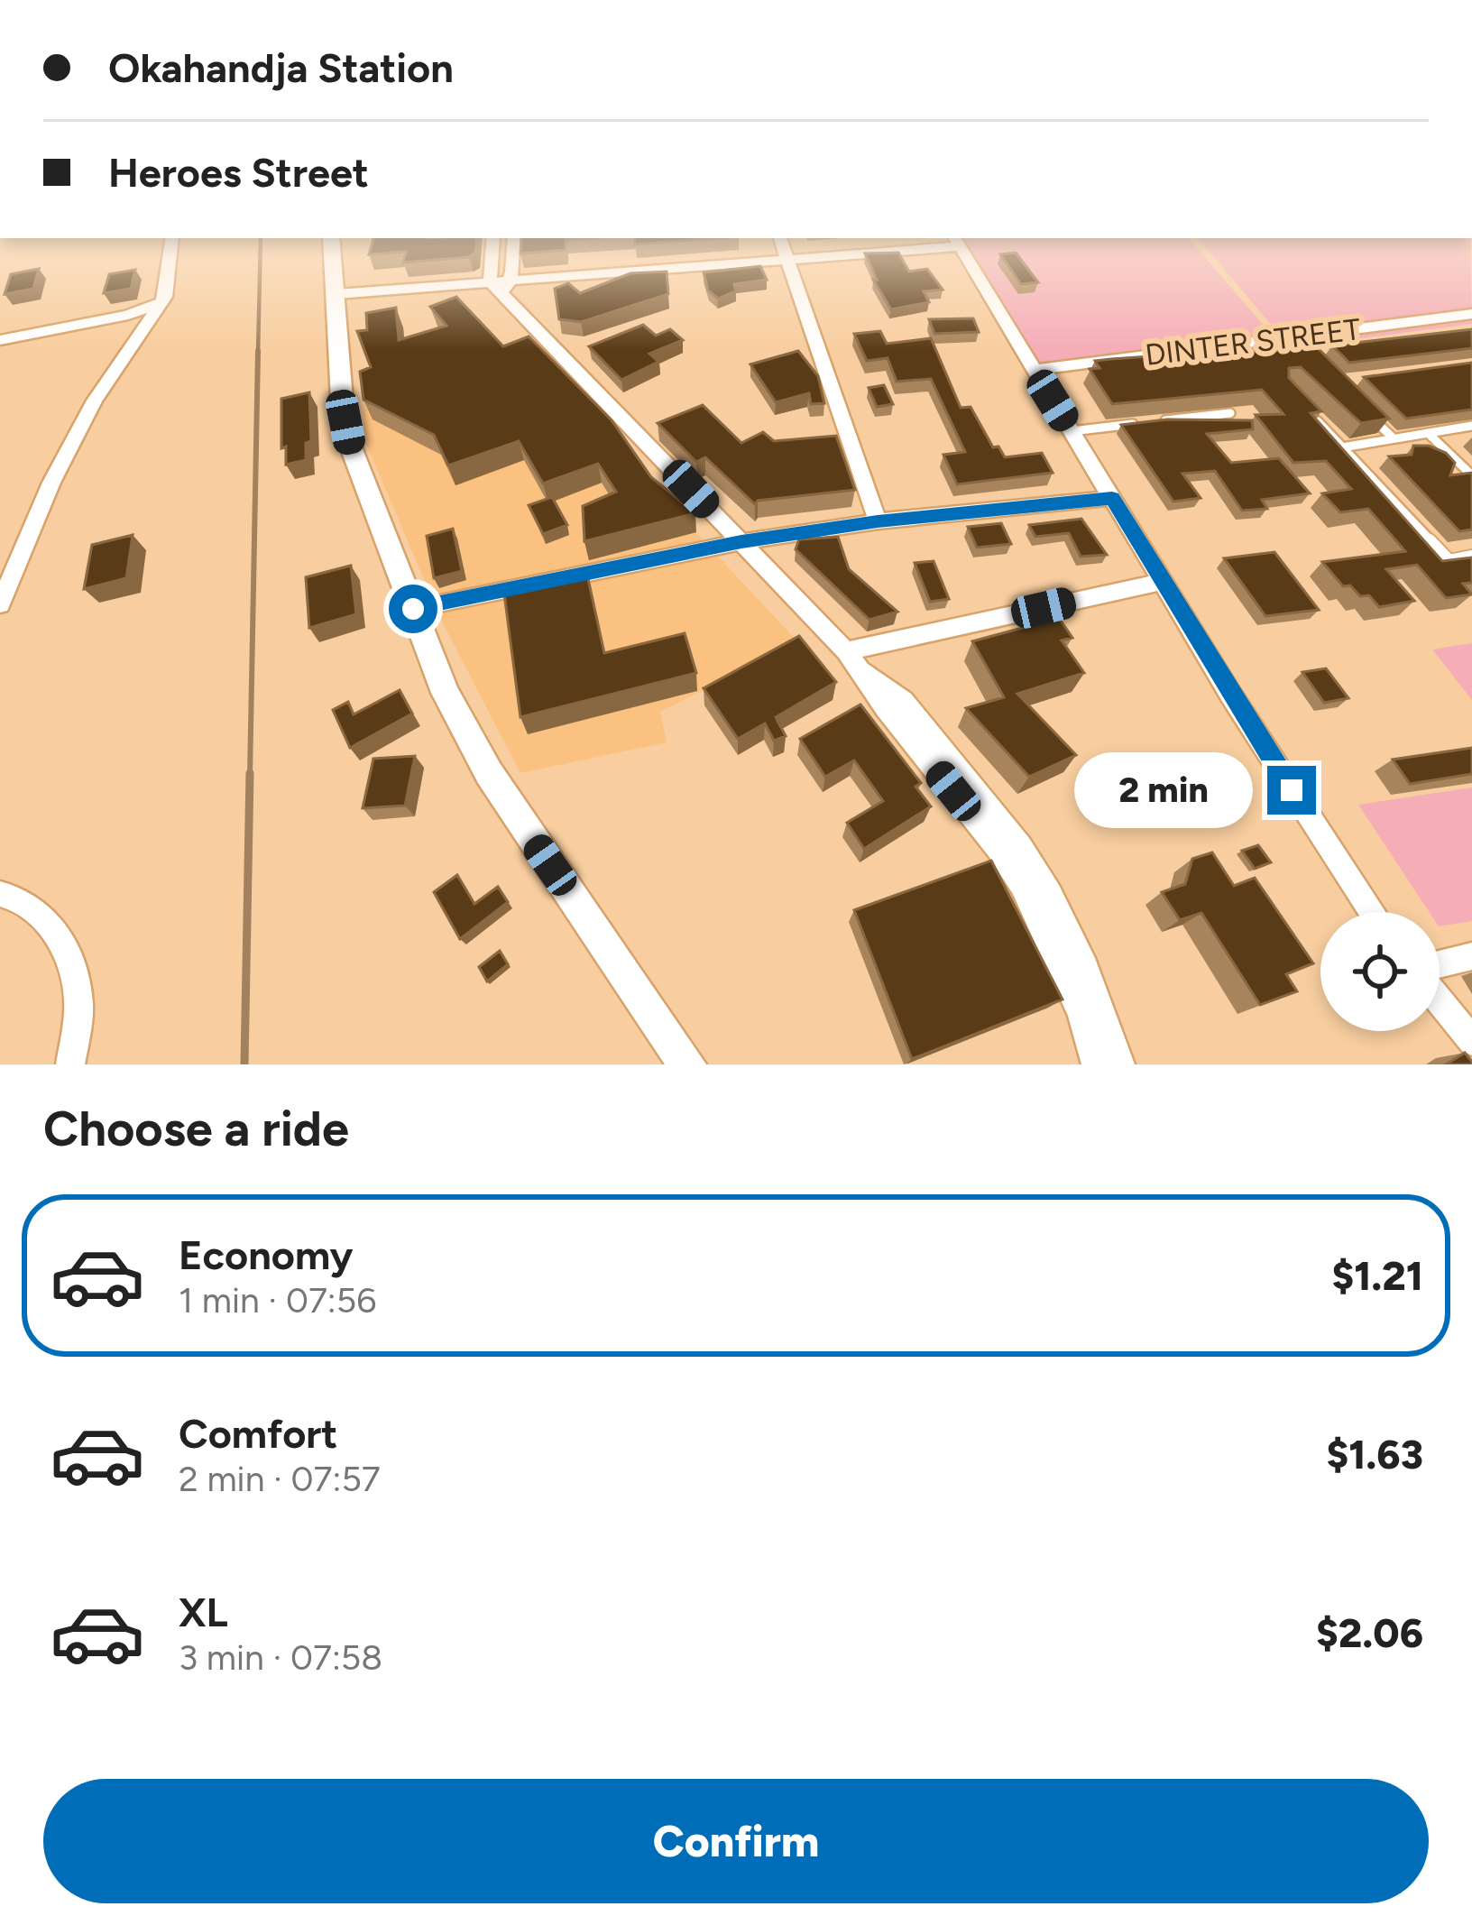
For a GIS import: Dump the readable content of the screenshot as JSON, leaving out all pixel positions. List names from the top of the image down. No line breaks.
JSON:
{"streets":{"street":["DINTER STREET"]},"page":{"banner":["Okahandja Station","Heroes Street"],"bubble":"2 min","heading":"Choose a ride","list":[{"name":"Economy","note":"1 min · 07:56","value":"$1.21"},{"name":"Comfort","note":"2 min · 07:57","value":"$1.63"},{"name":"XL","note":"3 min · 07:58","value":"$2.06"}],"buttons":"Confirm"}}
